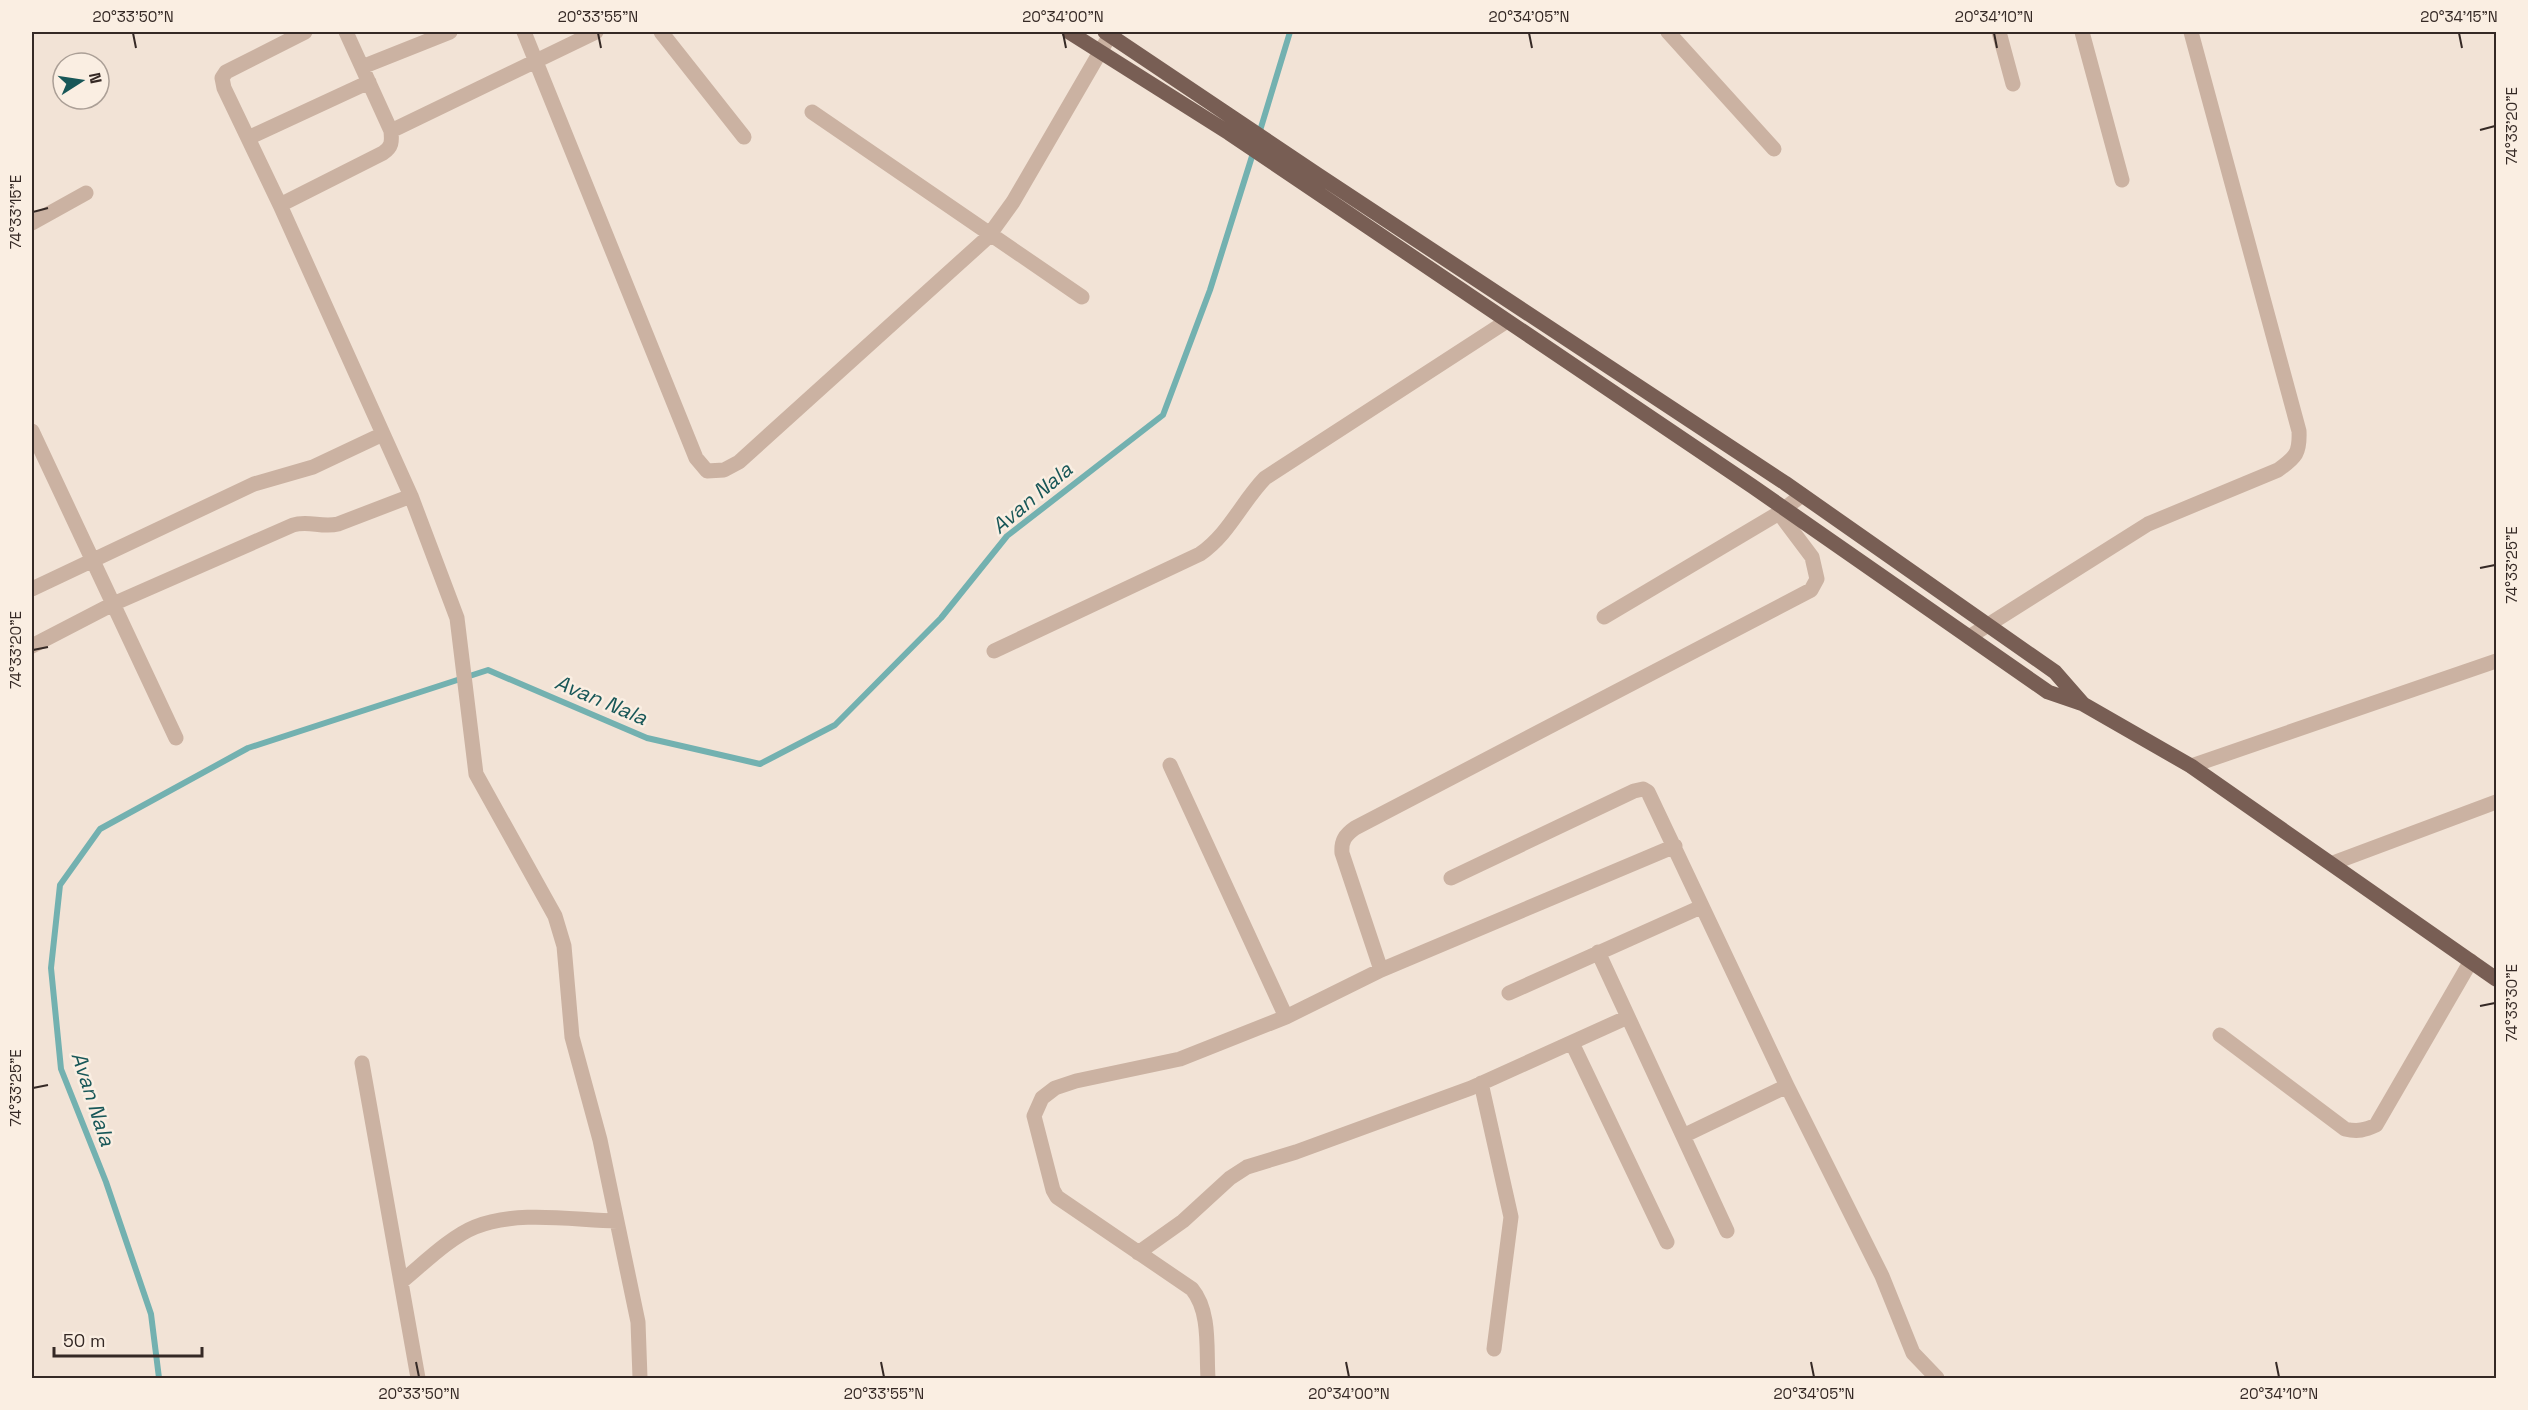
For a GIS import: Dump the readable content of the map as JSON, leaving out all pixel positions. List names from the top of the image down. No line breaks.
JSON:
{"water":["Avan Nala"],"scale_bar":"50 m","north":"right","coordinates":["20°33'50\"N","20°33'55\"N","20°34'00\"N","20°34'05\"N","20°34'10\"N","20°34'15\"N","74°33'20\"E","74°33'15\"E","74°33'25\"E","74°33'30\"E"]}
